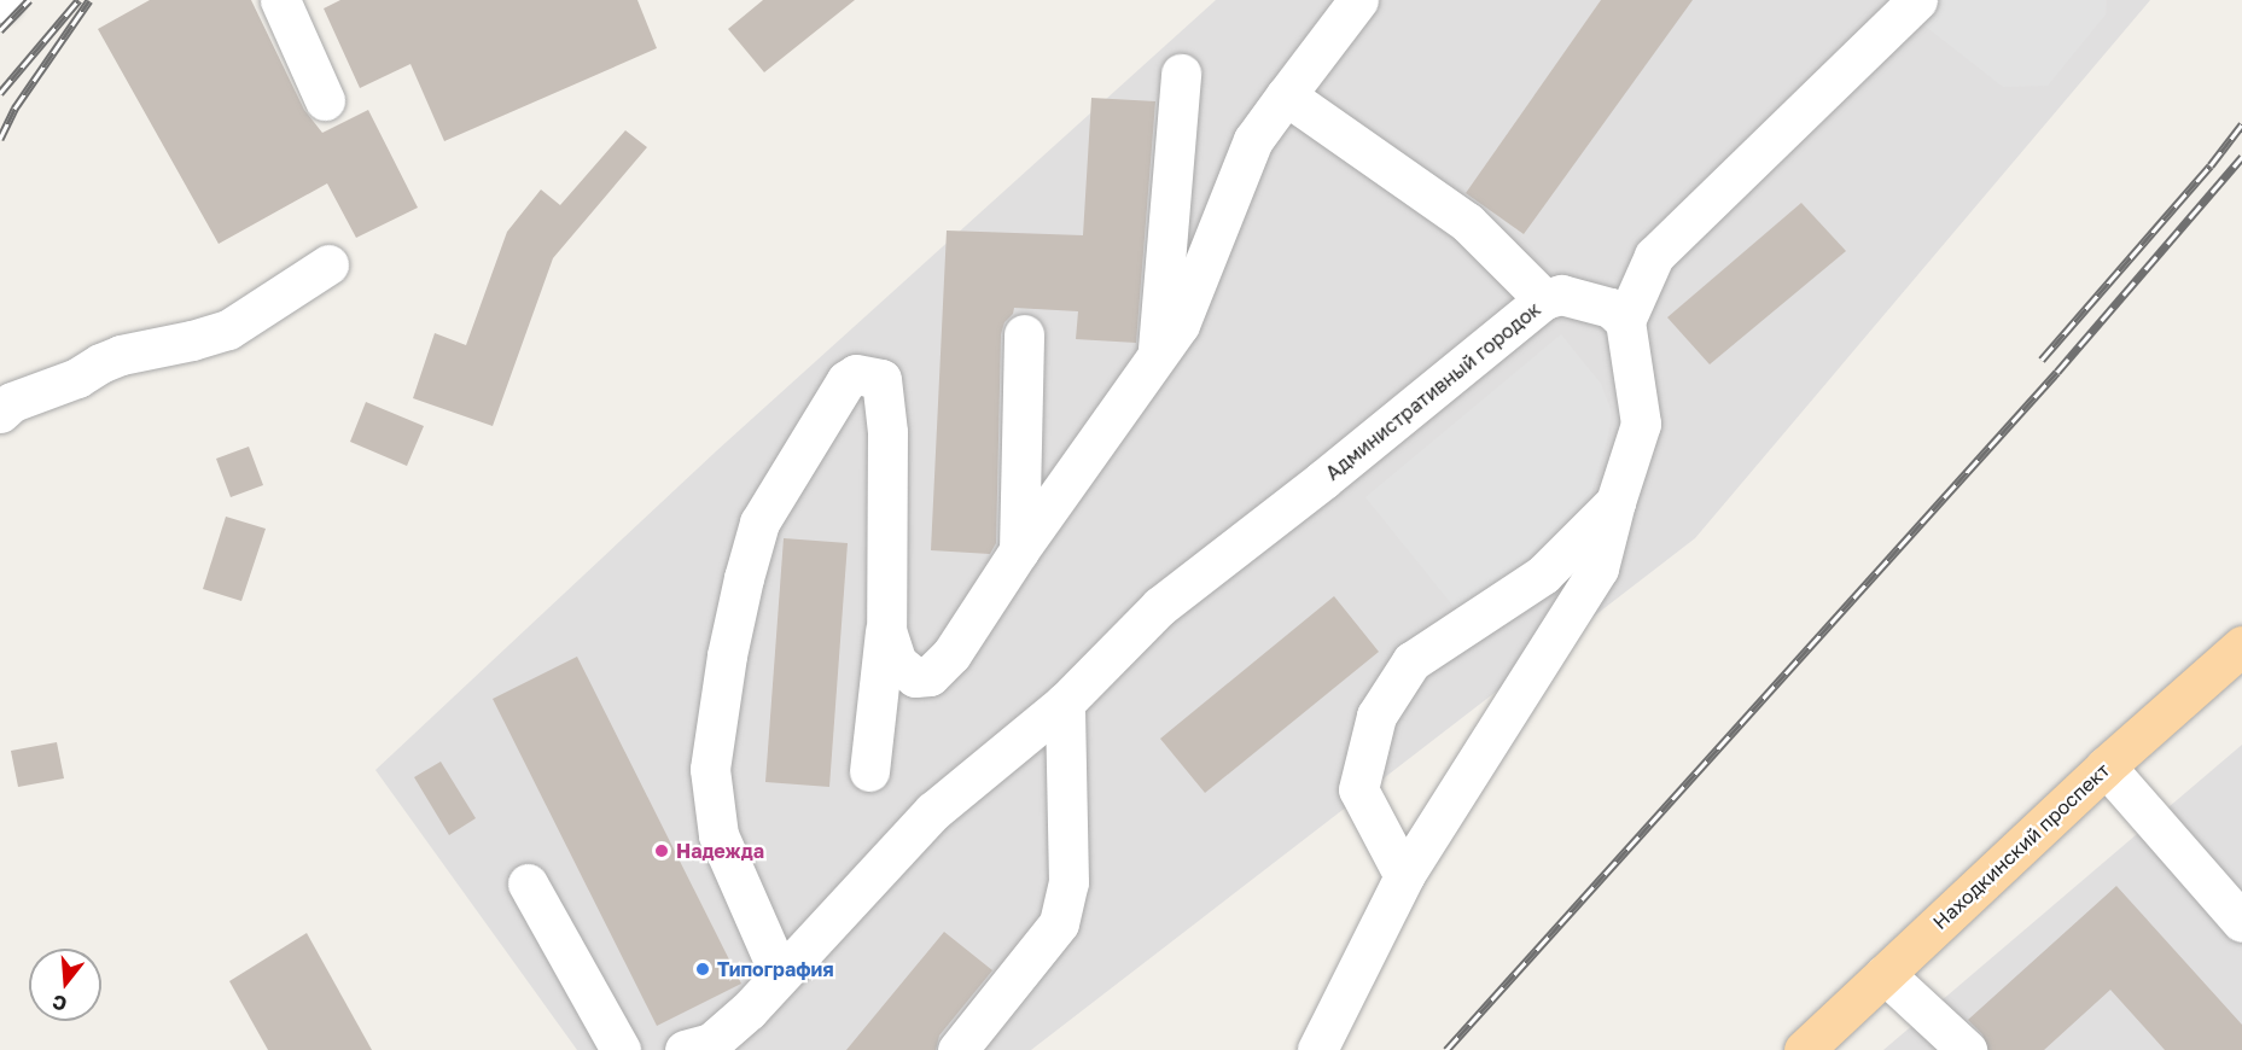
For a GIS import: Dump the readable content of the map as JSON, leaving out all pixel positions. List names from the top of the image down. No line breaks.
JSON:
{"streets":{"main road":["Находкинский проспект"],"street":["Административный городок"]},"places":["Надежда","Типография"],"north":"bottom"}
